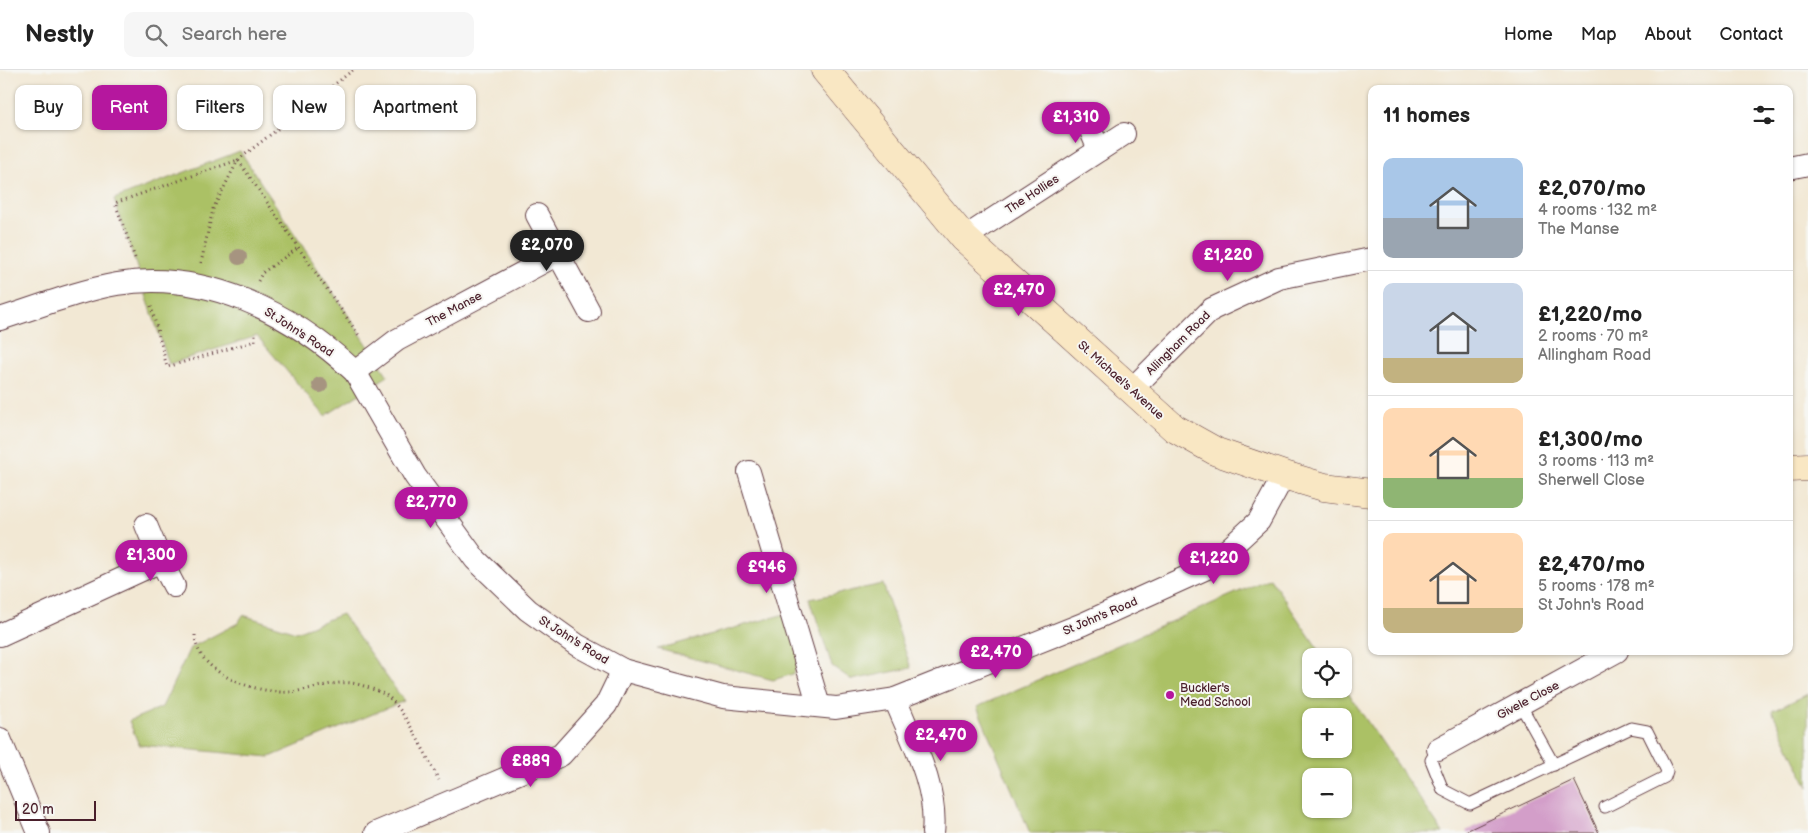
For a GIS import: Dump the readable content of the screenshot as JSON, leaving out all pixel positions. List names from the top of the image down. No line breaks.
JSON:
{"streets":{"street":["The Hollies","The Manse","St John's Road","Allingham Road","St. Michael's Avenue","Givele Close"]},"crossings":[["The Hollies","St. Michael's Avenue"],["The Manse","St John's Road"],["St John's Road","St. Michael's Avenue"],["Allingham Road","St. Michael's Avenue"]],"places":["Buckler's Mead School"],"scale_bar":"20 m","page":{"header":"Nestly","search":"Search here","nav":["Home","Map","About","Contact"],"chip":["Buy","Rent","Filters","New","Apartment"],"heading":"11 homes","price":["£1,310","£2,070","£1,220","£2,470","£2,770","£1,300","£1,220","£946","£2,470","£2,470","£889"],"list":[{"name":"£2,070/mo","note":"4 rooms · 132 m² · The Manse"},{"name":"£1,220/mo","note":"2 rooms · 70 m² · Allingham Road"},{"name":"£1,300/mo","note":"3 rooms · 113 m² · Sherwell Close"},{"name":"£2,470/mo","note":"5 rooms · 178 m² · St John's Road"}],"map_buttons":["+","−"],"scale":"20 m"}}
